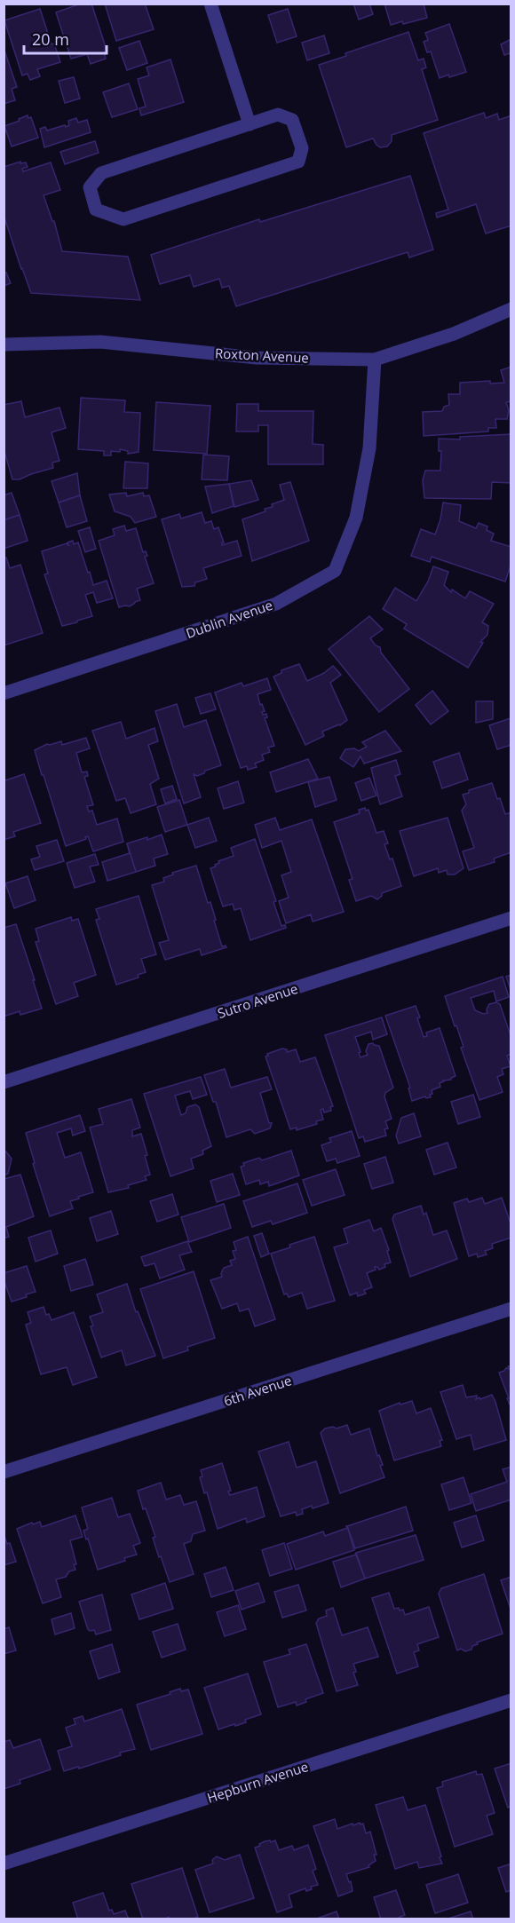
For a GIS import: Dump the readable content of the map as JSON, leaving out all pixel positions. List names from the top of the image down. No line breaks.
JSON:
{"streets":{"street":["Roxton Avenue","Dublin Avenue","Sutro Avenue","6th Avenue","Hepburn Avenue"]},"crossings":[["Roxton Avenue","Dublin Avenue"]],"scale_bar":"20 m"}
